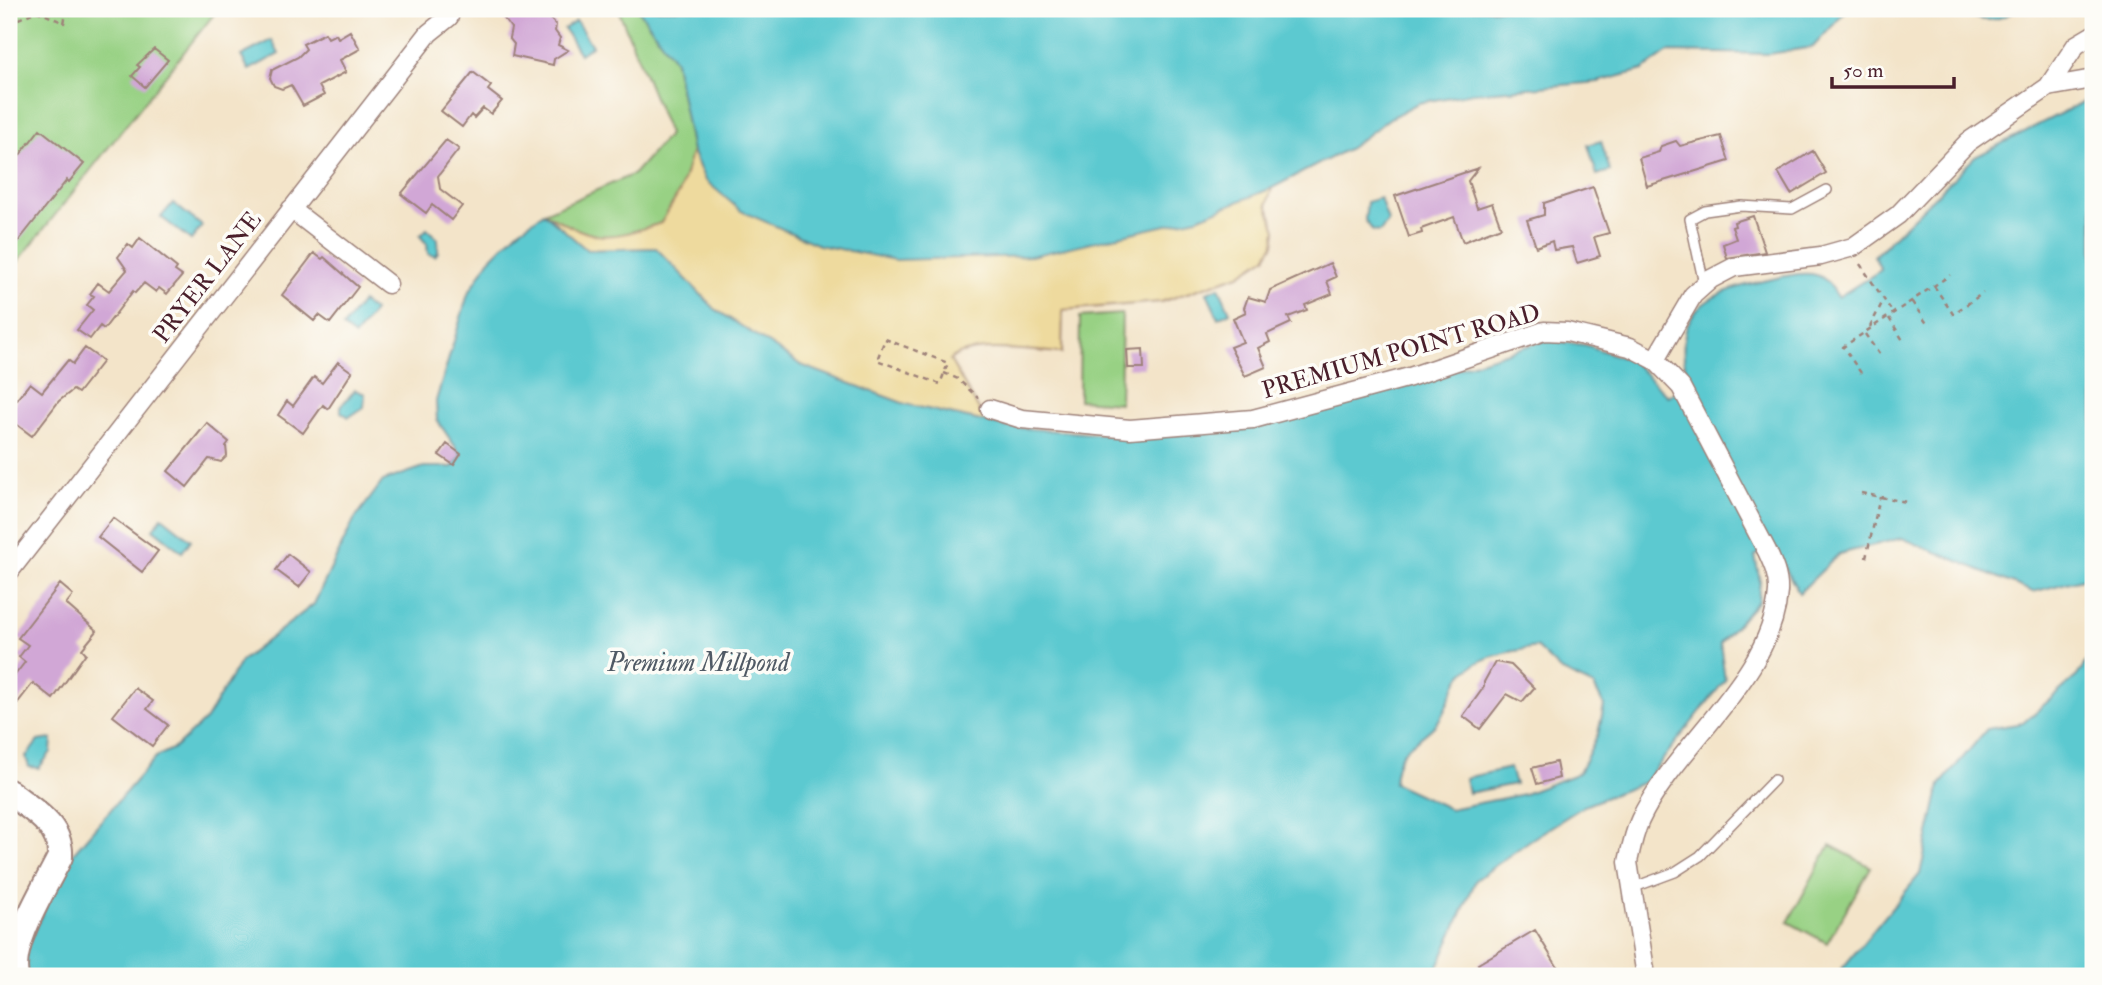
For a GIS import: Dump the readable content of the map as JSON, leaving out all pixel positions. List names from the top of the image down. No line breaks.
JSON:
{"streets":{"street":["PRYER LANE","PREMIUM POINT ROAD"]},"water":["Premium Millpond"],"scale_bar":"50 m"}
